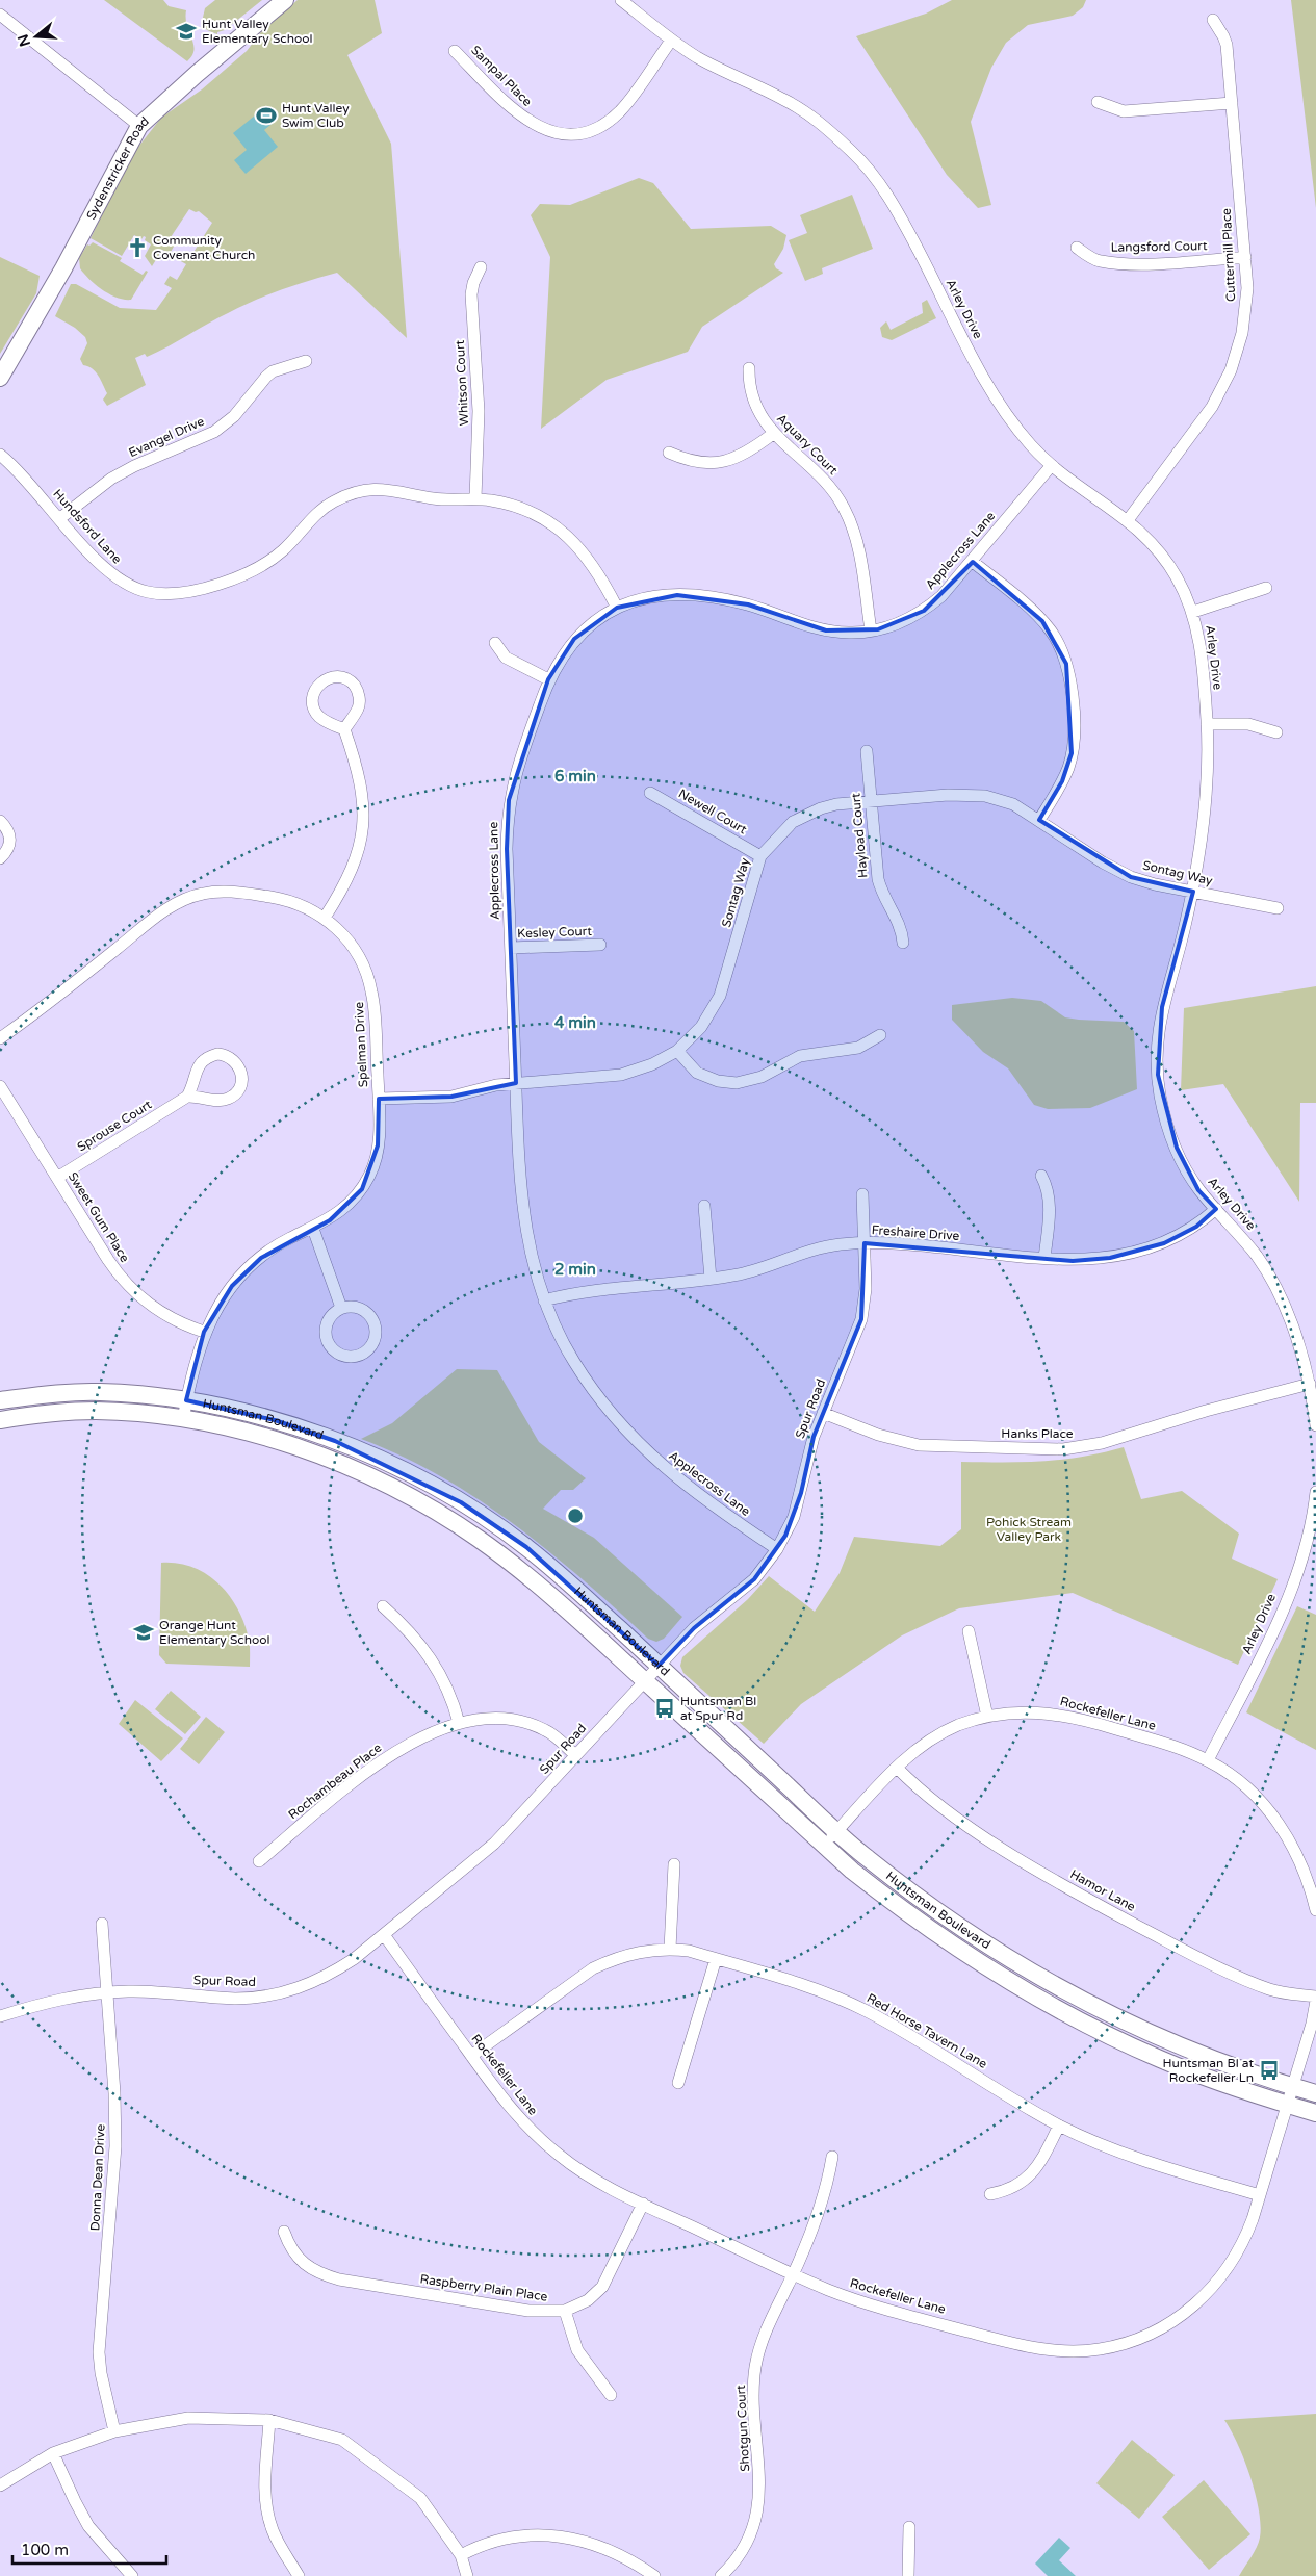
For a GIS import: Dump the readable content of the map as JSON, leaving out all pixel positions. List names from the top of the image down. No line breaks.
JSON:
{"streets":{"street":["Sampal Place","Sydenstricker Road","Langsford Court","Cuttermill Place","Arley Drive","Whitson Court","Evangel Drive","Aquary Court","Hundsford Lane","Applecross Lane","Newell Court","Hayload Court","Sontag Way","Kesley Court","Spelman Drive","Sprouse Court","Sweet Gum Place","Freshaire Drive","Spur Road","Huntsman Boulevard","Hanks Place","Rockefeller Lane","Rochambeau Place","Hamor Lane","Red Horse Tavern Lane","Donna Dean Drive","Raspberry Plain Place","Shotgun Court"]},"crossings":[["Sampal Place","Arley Drive"],["Langsford Court","Cuttermill Place"],["Cuttermill Place","Arley Drive"],["Arley Drive","Applecross Lane"],["Arley Drive","Sontag Way"],["Arley Drive","Freshaire Drive"],["Arley Drive","Hanks Place"],["Arley Drive","Rockefeller Lane"],["Whitson Court","Hundsford Lane"],["Evangel Drive","Hundsford Lane"],["Aquary Court","Applecross Lane"],["Hundsford Lane","Applecross Lane"],["Applecross Lane","Sontag Way"],["Applecross Lane","Kesley Court"],["Applecross Lane","Freshaire Drive"],["Applecross Lane","Spur Road"],["Newell Court","Sontag Way"],["Hayload Court","Sontag Way"],["Sontag Way","Spelman Drive"],["Spelman Drive","Sweet Gum Place"],["Spelman Drive","Huntsman Boulevard"],["Sprouse Court","Sweet Gum Place"],["Freshaire Drive","Spur Road"],["Spur Road","Huntsman Boulevard"],["Spur Road","Hanks Place"],["Spur Road","Rockefeller Lane"],["Spur Road","Rochambeau Place"],["Spur Road","Donna Dean Drive"],["Huntsman Boulevard","Rockefeller Lane"],["Rockefeller Lane","Hamor Lane"],["Rockefeller Lane","Red Horse Tavern Lane"],["Rockefeller Lane","Raspberry Plain Place"],["Rockefeller Lane","Shotgun Court"]],"parks":["Pohick Stream Valley Park"],"places":{"school or university":["Hunt Valley Elementary School","Orange Hunt Elementary School"],"sports":["Hunt Valley Swim Club"],"church":["Community Covenant Church"],"bus stop":["Huntsman Bl at Spur Rd","Huntsman Bl at Rockefeller Ln"]},"scale_bar":"100 m","north":"left","rings":["6 min","4 min","2 min"]}
